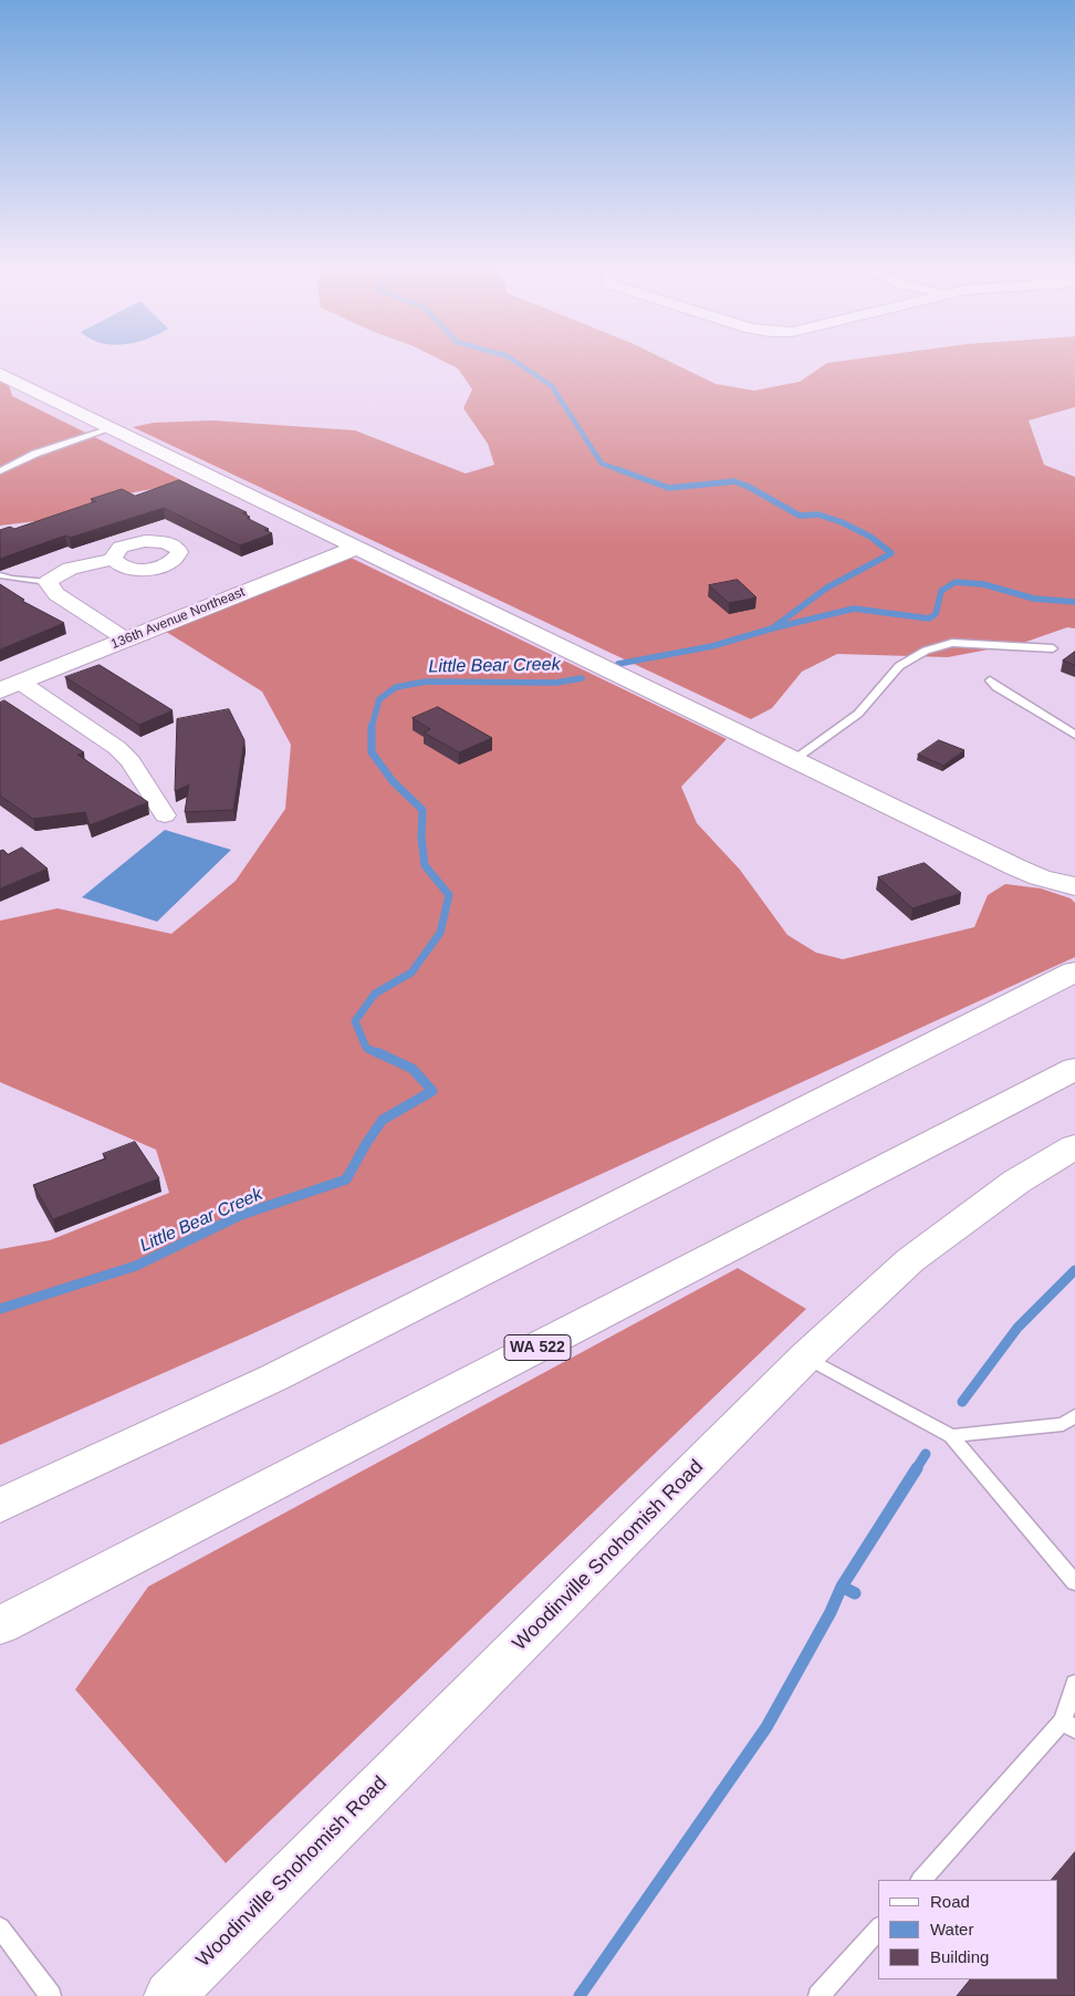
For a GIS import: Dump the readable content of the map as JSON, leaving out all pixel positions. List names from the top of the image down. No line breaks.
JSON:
{"streets":{"main road":["136th Avenue Northeast","WA 522","Woodinville Snohomish Road"]},"water":["Little Bear Creek"],"legend":["Road","Water","Building"]}
